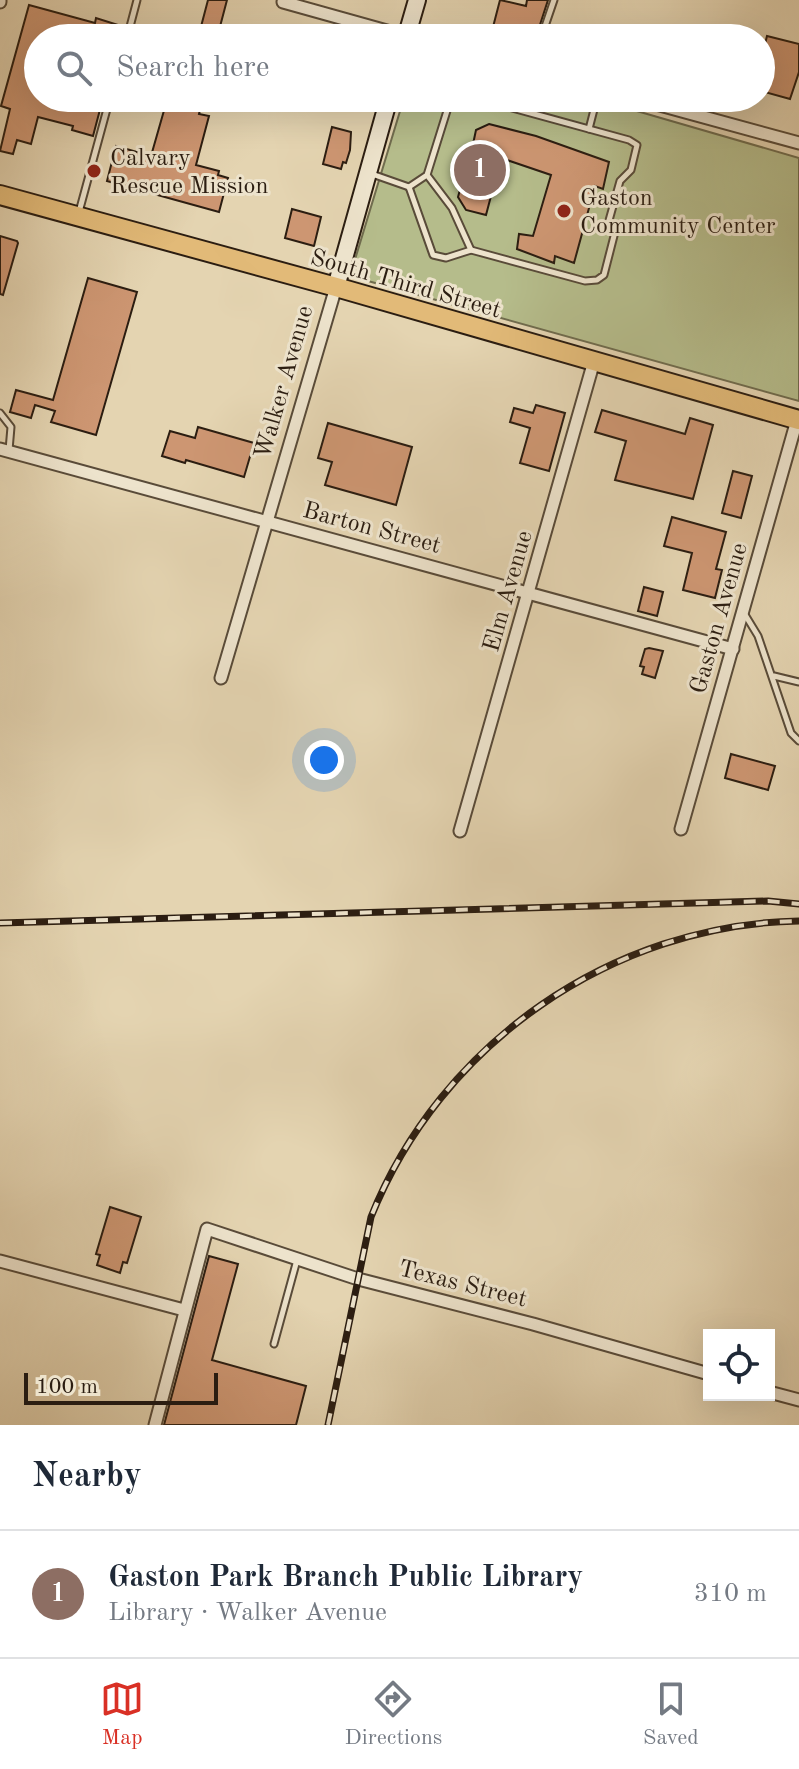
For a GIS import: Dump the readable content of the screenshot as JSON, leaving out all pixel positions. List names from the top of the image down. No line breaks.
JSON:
{"streets":{"main road":["South Third Street"],"street":["Walker Avenue","Barton Street","Elm Avenue","Gaston Avenue","Texas Street"]},"crossings":[["South Third Street","Walker Avenue"],["South Third Street","Elm Avenue"],["South Third Street","Gaston Avenue"],["Walker Avenue","Barton Street"],["Barton Street","Elm Avenue"],["Barton Street","Gaston Avenue"]],"places":["Calvary Rescue Mission","Gaston Community Center"],"scale_bar":"100 m","page":{"search":"Search here","pins":"1","scale":"100 m","heading":"Nearby","list":[{"mark":"1","name":"Gaston Park Branch Public Library","note":"Library · Walker Avenue","value":"310 m"}],"nav":["Map","Directions","Saved"]}}
